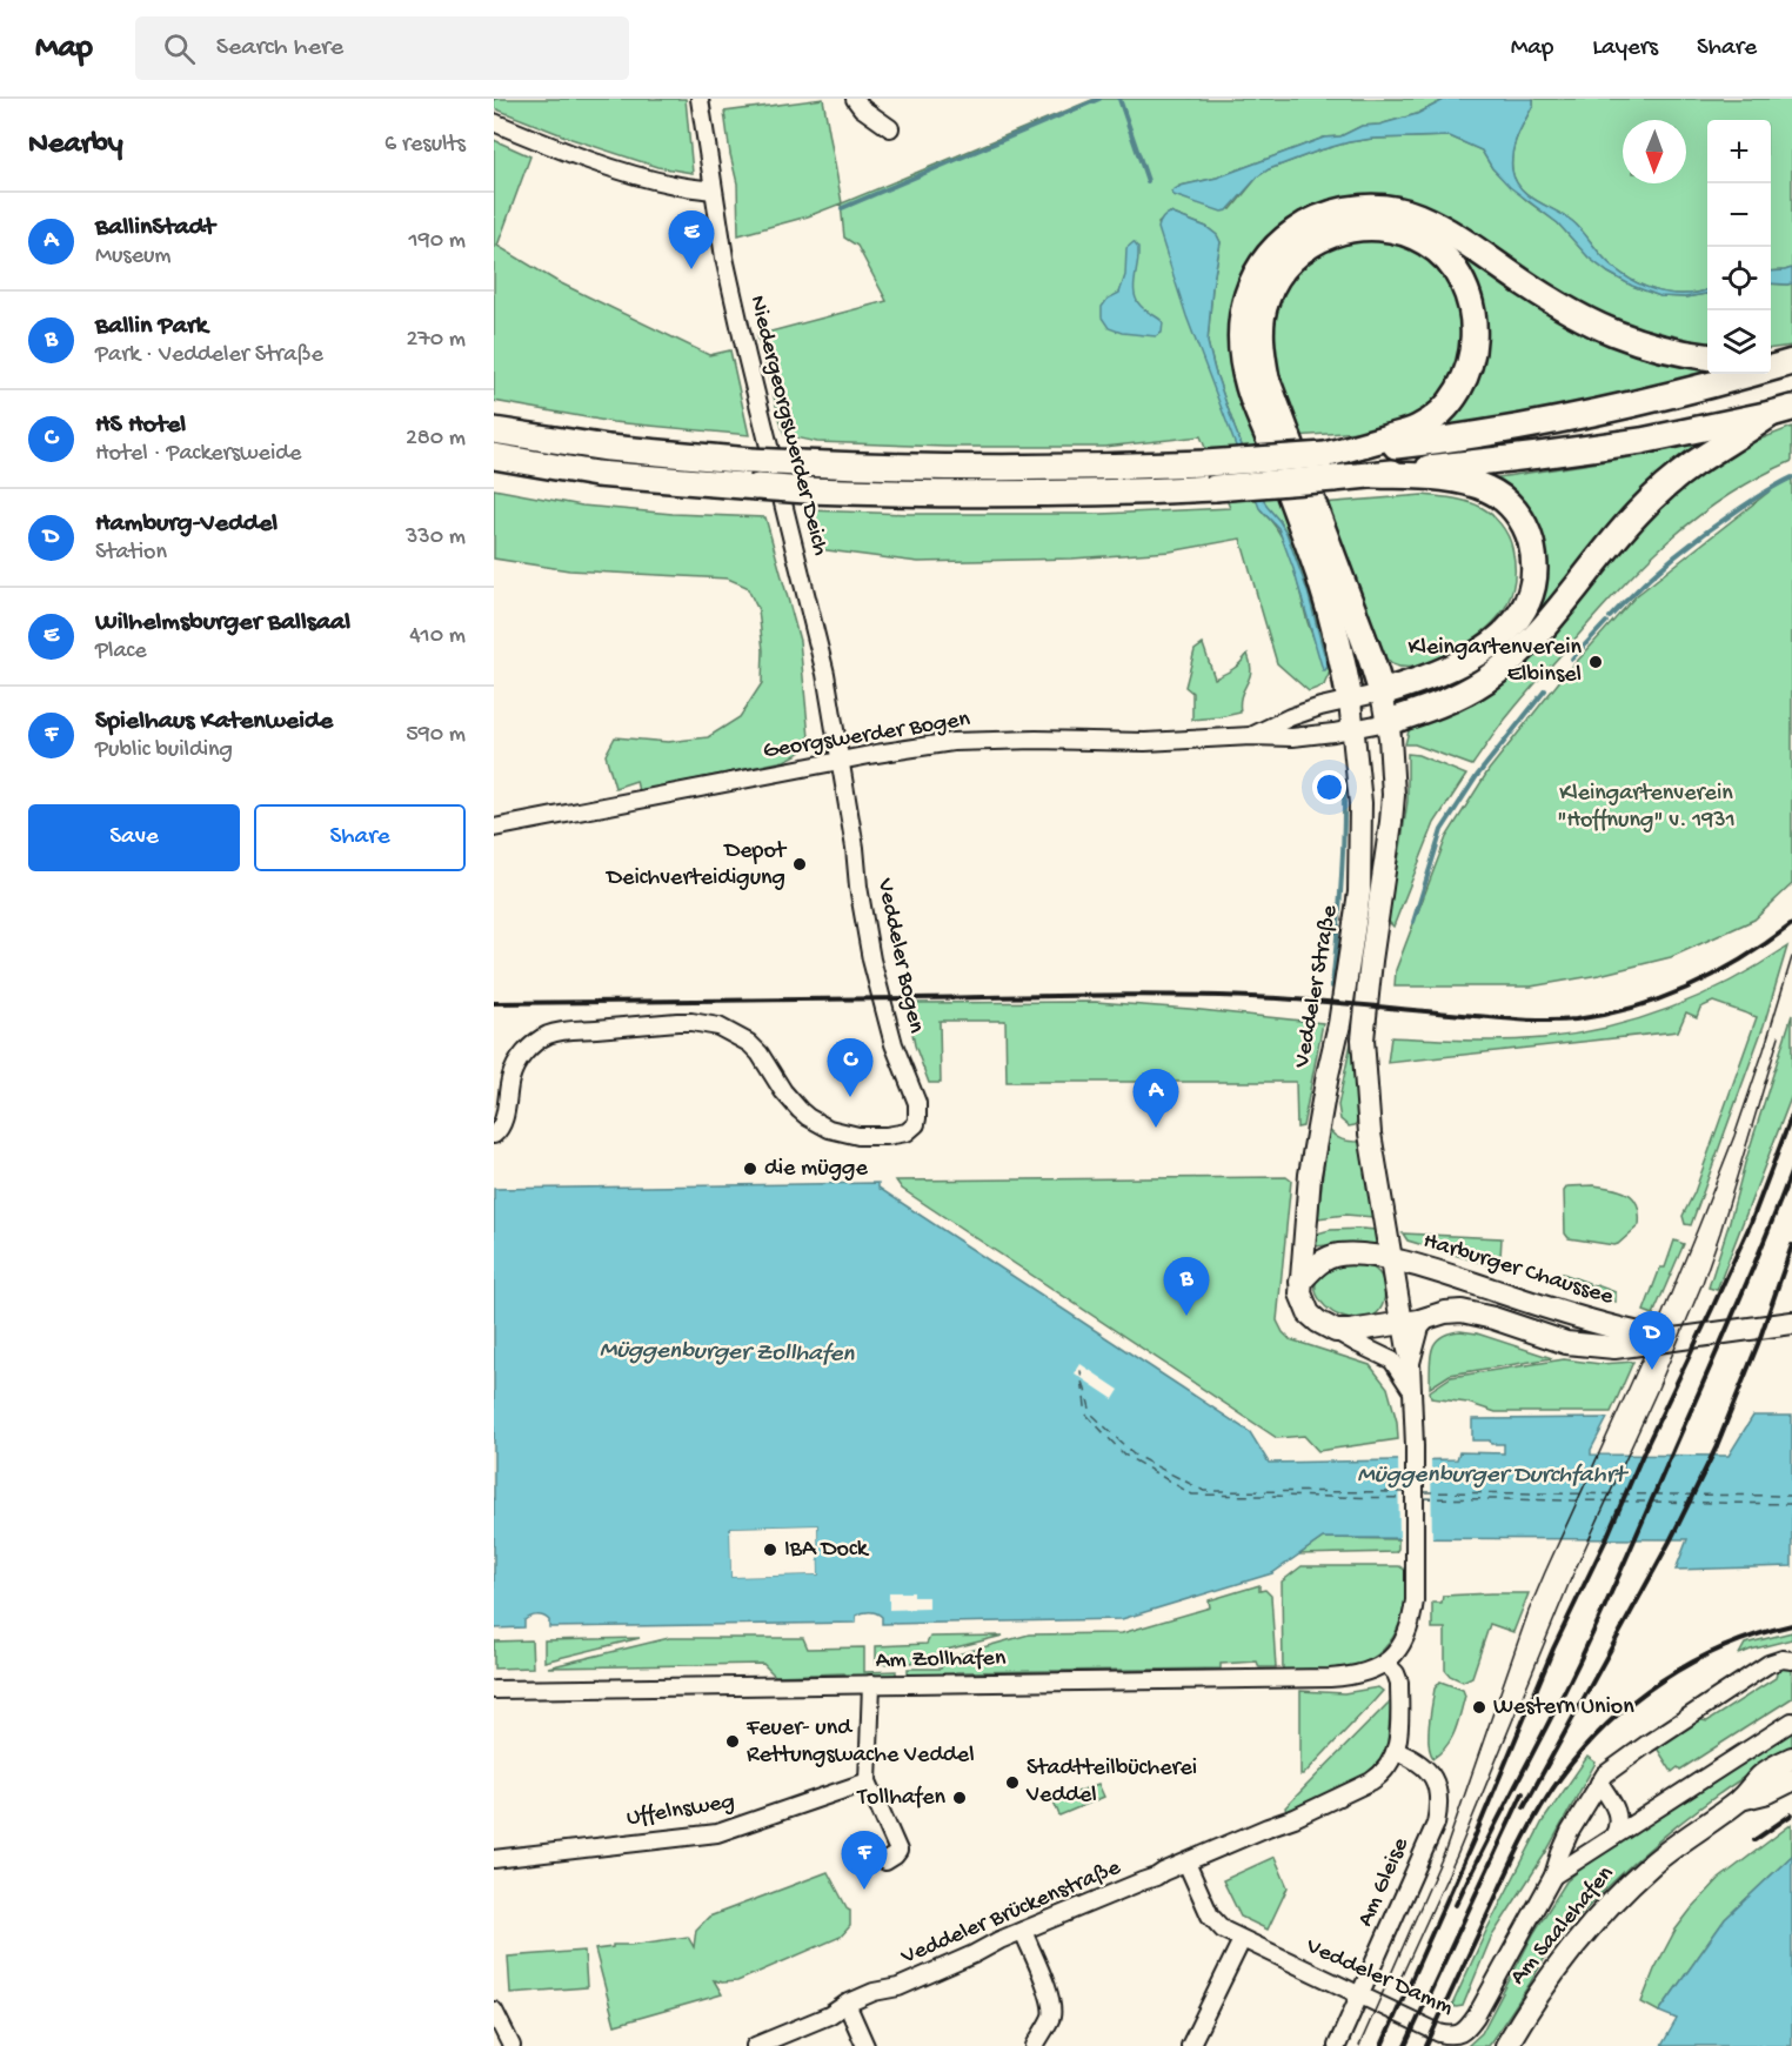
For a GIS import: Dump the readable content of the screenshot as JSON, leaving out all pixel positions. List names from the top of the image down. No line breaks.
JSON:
{"streets":{"main road":["Veddeler Straße","Harburger Chaussee","Am Saalehafen"],"street":["Niedergeorgswerder Deich","Georgswerder Bogen","Veddeler Bogen","Am Zollhafen","Uffelnsweg","Am Gleise","Veddeler Brückenstraße","Veddeler Damm"]},"crossings":[["Niedergeorgswerder Deich","Georgswerder Bogen"],["Niedergeorgswerder Deich","Veddeler Bogen"],["Georgswerder Bogen","Veddeler Bogen"],["Georgswerder Bogen","Veddeler Straße"],["Veddeler Straße","Harburger Chaussee"],["Veddeler Straße","Am Zollhafen"],["Am Gleise","Veddeler Brückenstraße"],["Am Gleise","Veddeler Damm"],["Veddeler Brückenstraße","Veddeler Damm"]],"water":["Müggenburger Zollhafen","Müggenburger Durchfahrt"],"parks":["Kleingartenverein \"Hoffnung\" v. 1931"],"places":["Kleingartenverein Elbinsel","Depot Deichverteidigung","die mügge","IBA Dock","Western Union","Feuer- und Rettungswache Veddel","Stadtteilbücherei Veddel","Tollhafen"],"north":"bottom","page":{"header":"Map","search":"Search here","nav":["Map","Layers","Share"],"heading":["Nearby","6 results"],"map_buttons":["+","−"],"list":[{"mark":"A","name":"BallinStadt","note":"Museum","value":"190 m"},{"mark":"B","name":"Ballin Park","note":"Park · Veddeler Straße","value":"270 m"},{"mark":"C","name":"HS Hotel","note":"Hotel · Packersweide","value":"280 m"},{"mark":"D","name":"Hamburg-Veddel","note":"Station","value":"330 m"},{"mark":"E","name":"Wilhelmsburger Ballsaal","note":"Place","value":"410 m"},{"mark":"F","name":"Spielhaus Katenweide","note":"Public building","value":"590 m"}],"pins":["E","C","A","B","D","F"],"buttons":["Save","Share"]}}
